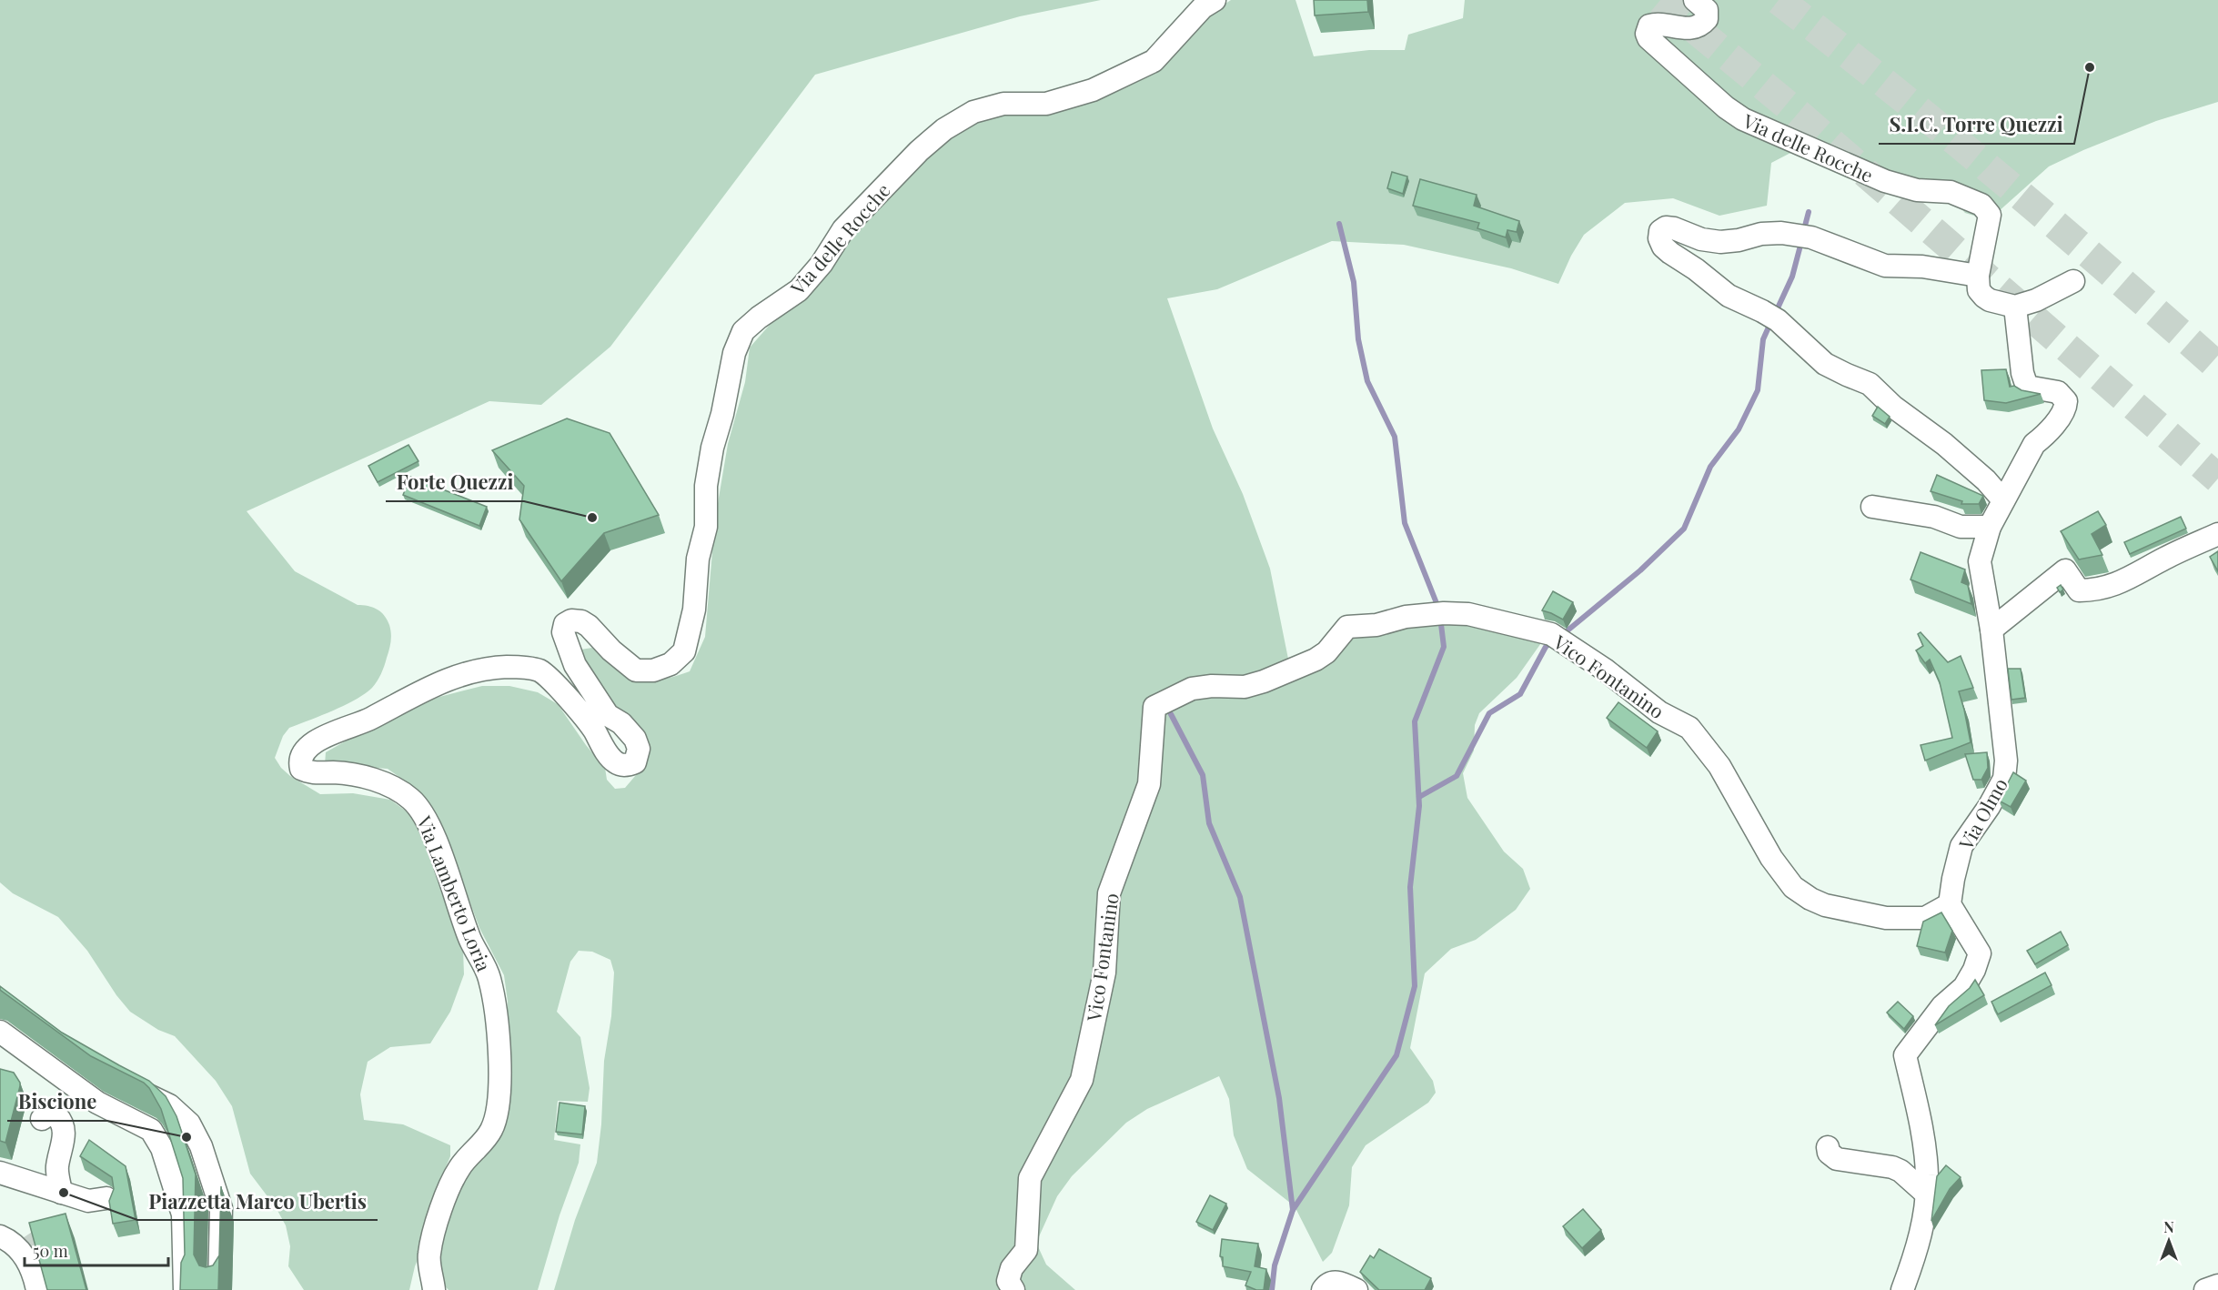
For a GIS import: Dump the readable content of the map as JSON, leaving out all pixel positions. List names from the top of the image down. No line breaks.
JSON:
{"streets":{"street":["Via delle Rocche","Vico Fontanino","Via Olmo","Via Lamberto Loria"]},"crossings":[["Via delle Rocche","Via Lamberto Loria"],["Vico Fontanino","Via Olmo"]],"places":["S.I.C. Torre Quezzi","Forte Quezzi","Biscione","Piazzetta Marco Ubertis"],"scale_bar":"50 m","north":"top"}
